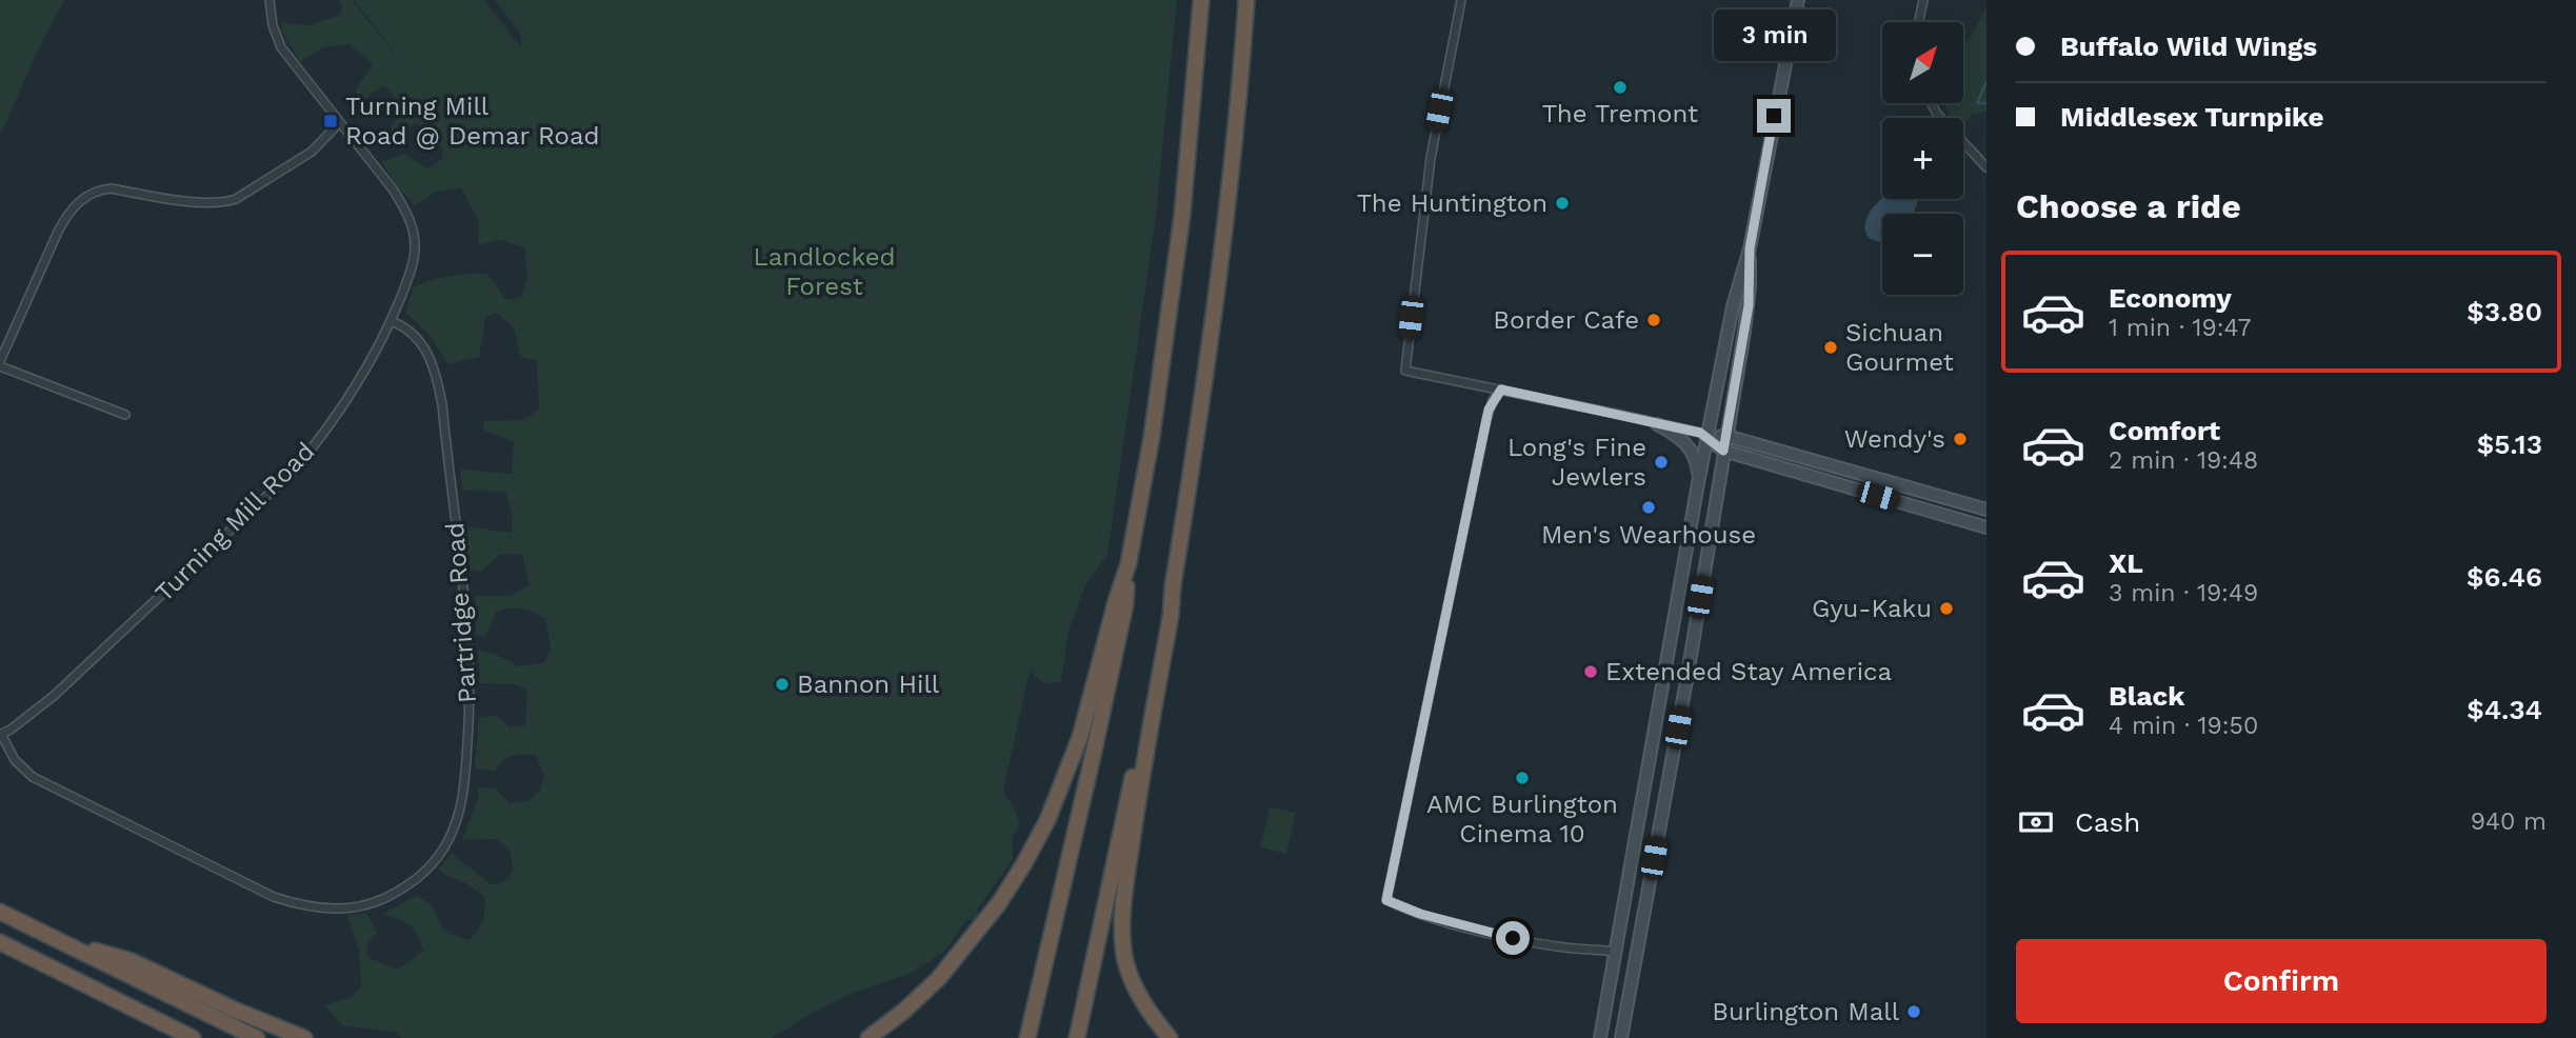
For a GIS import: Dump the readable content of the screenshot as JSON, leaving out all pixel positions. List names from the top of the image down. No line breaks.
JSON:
{"streets":{"street":["Turning Mill Road","Partridge Road"]},"crossings":[["Turning Mill Road","Partridge Road"]],"parks":["Landlocked Forest"],"places":{"other":["The Tremont","The Huntington","Border Cafe","Sichuan Gourmet","Wendy's","Long's Fine Jewlers","Men's Wearhouse","Gyu-Kaku","Extended Stay America","Bannon Hill","AMC Burlington Cinema 10","Burlington Mall"],"transit":["Turning Mill Road @ Demar Road"]},"north":"top right","page":{"banner":["Buffalo Wild Wings","Middlesex Turnpike"],"bubble":"3 min","map_buttons":["+","−"],"heading":"Choose a ride","list":[{"name":"Economy","note":"1 min · 19:47","value":"$3.80"},{"name":"Comfort","note":"2 min · 19:48","value":"$5.13"},{"name":"XL","note":"3 min · 19:49","value":"$6.46"},{"name":"Black","note":"4 min · 19:50","value":"$4.34"}],"pay":["Cash","940 m"],"buttons":"Confirm"}}
